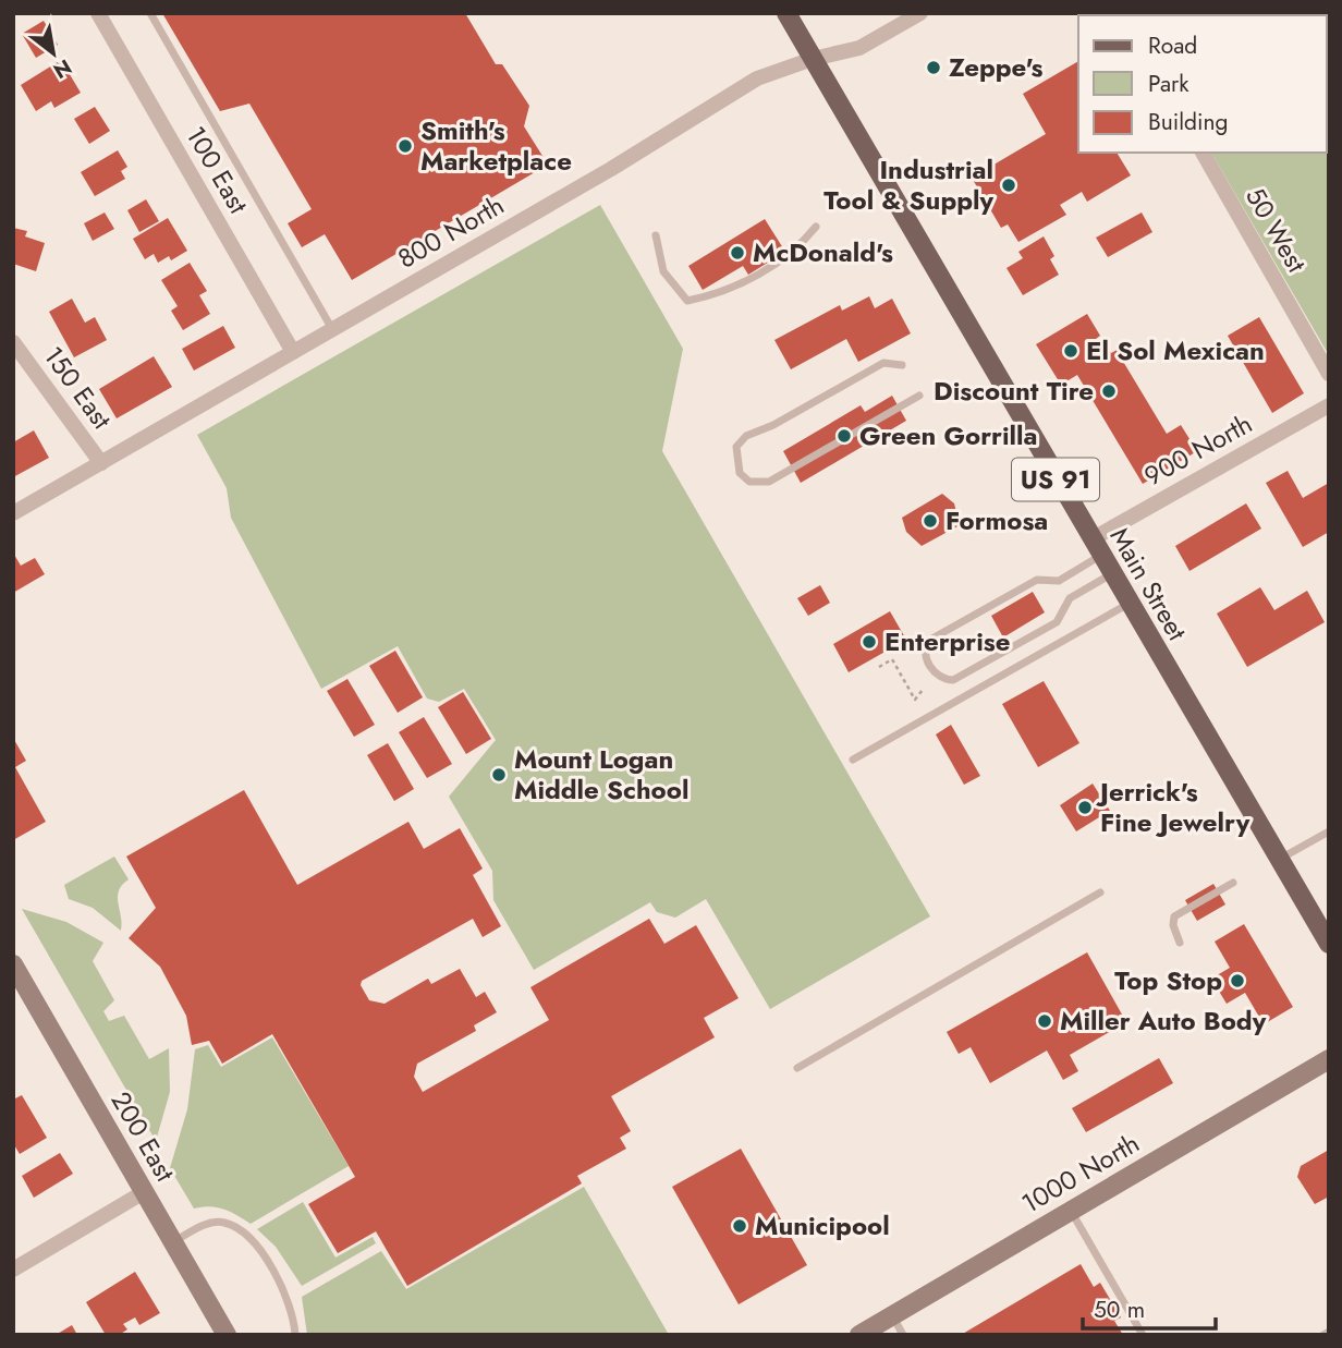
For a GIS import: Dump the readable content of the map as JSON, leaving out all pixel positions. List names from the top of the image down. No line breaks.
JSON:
{"streets":{"main road":["US 91","Main Street"],"street":["100 East","50 West","800 North","150 East","900 North","200 East","1000 North"]},"crossings":[["100 East","800 North"],["800 North","150 East"],["800 North","Main Street"],["900 North","Main Street"]],"places":["Zeppe's","Smith's Marketplace","Industrial Tool & Supply","McDonald's","El Sol Mexican","Discount Tire","Green Gorrilla","Formosa","Enterprise","Mount Logan Middle School","Jerrick's Fine Jewelry","Top Stop","Miller Auto Body","Municipool"],"legend":["Road","Park","Building"],"scale_bar":"50 m","north":"bottom right"}
